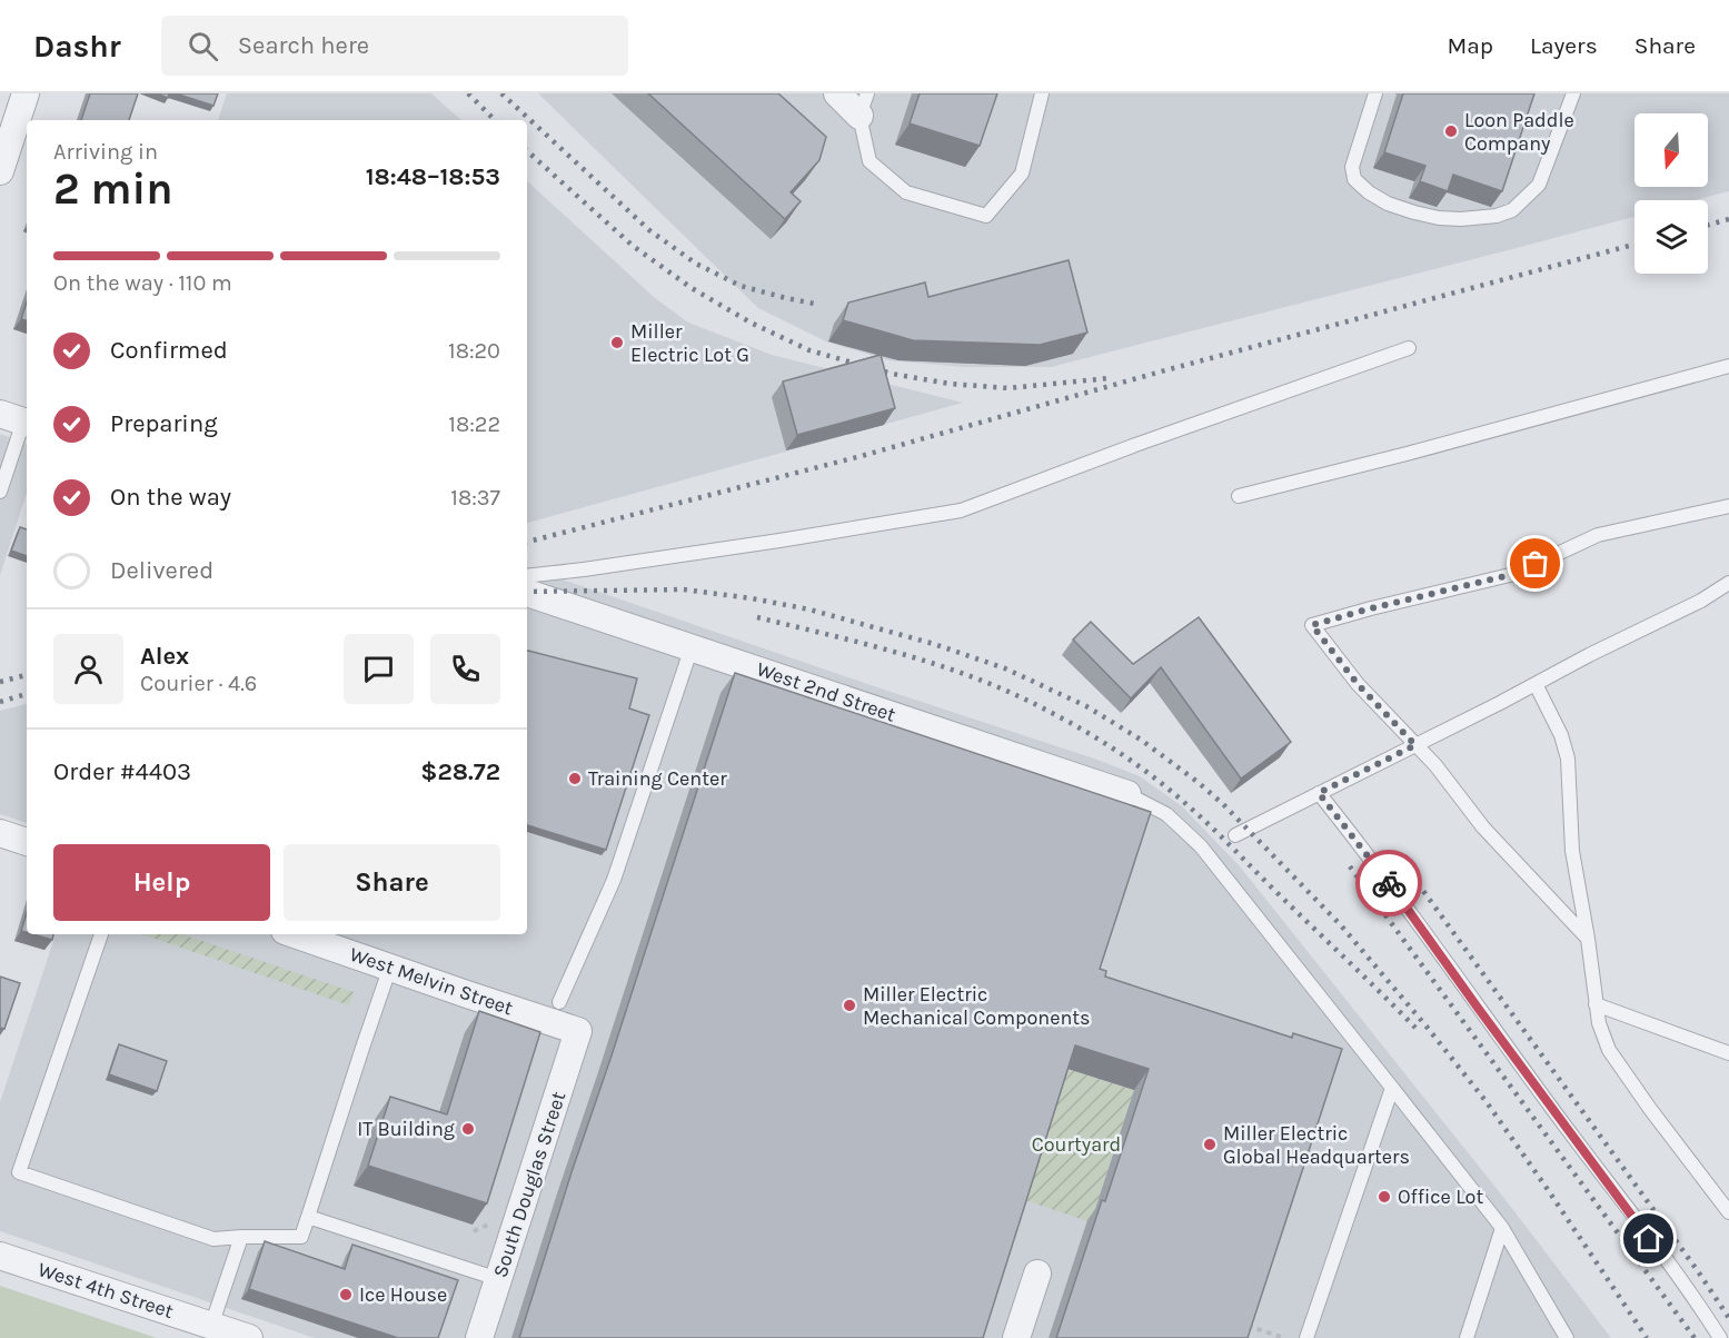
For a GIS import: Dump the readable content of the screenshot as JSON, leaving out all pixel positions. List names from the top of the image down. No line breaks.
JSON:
{"streets":{"street":["West 2nd Street","West Melvin Street","South Douglas Street","West 4th Street"]},"crossings":[["West Melvin Street","South Douglas Street"]],"parks":["Courtyard"],"places":["Loon Paddle Company","Miller Electric Lot G","Training Center","Miller Electric Mechanical Components","IT Building","Miller Electric Global Headquarters","Office Lot","Ice House"],"north":"bottom","page":{"header":"Dashr","search":"Search here","nav":["Map","Layers","Share"],"heading":["2 min","Arriving in","18:48–18:53"],"panel":["Alex","Courier · 4.6","Order #4403","$28.72"],"bar":"On the way · 110 m","list":[["Confirmed","18:20"],["Preparing","18:22"],["On the way","18:37"],"Delivered"],"buttons":["Help","Share"]}}
